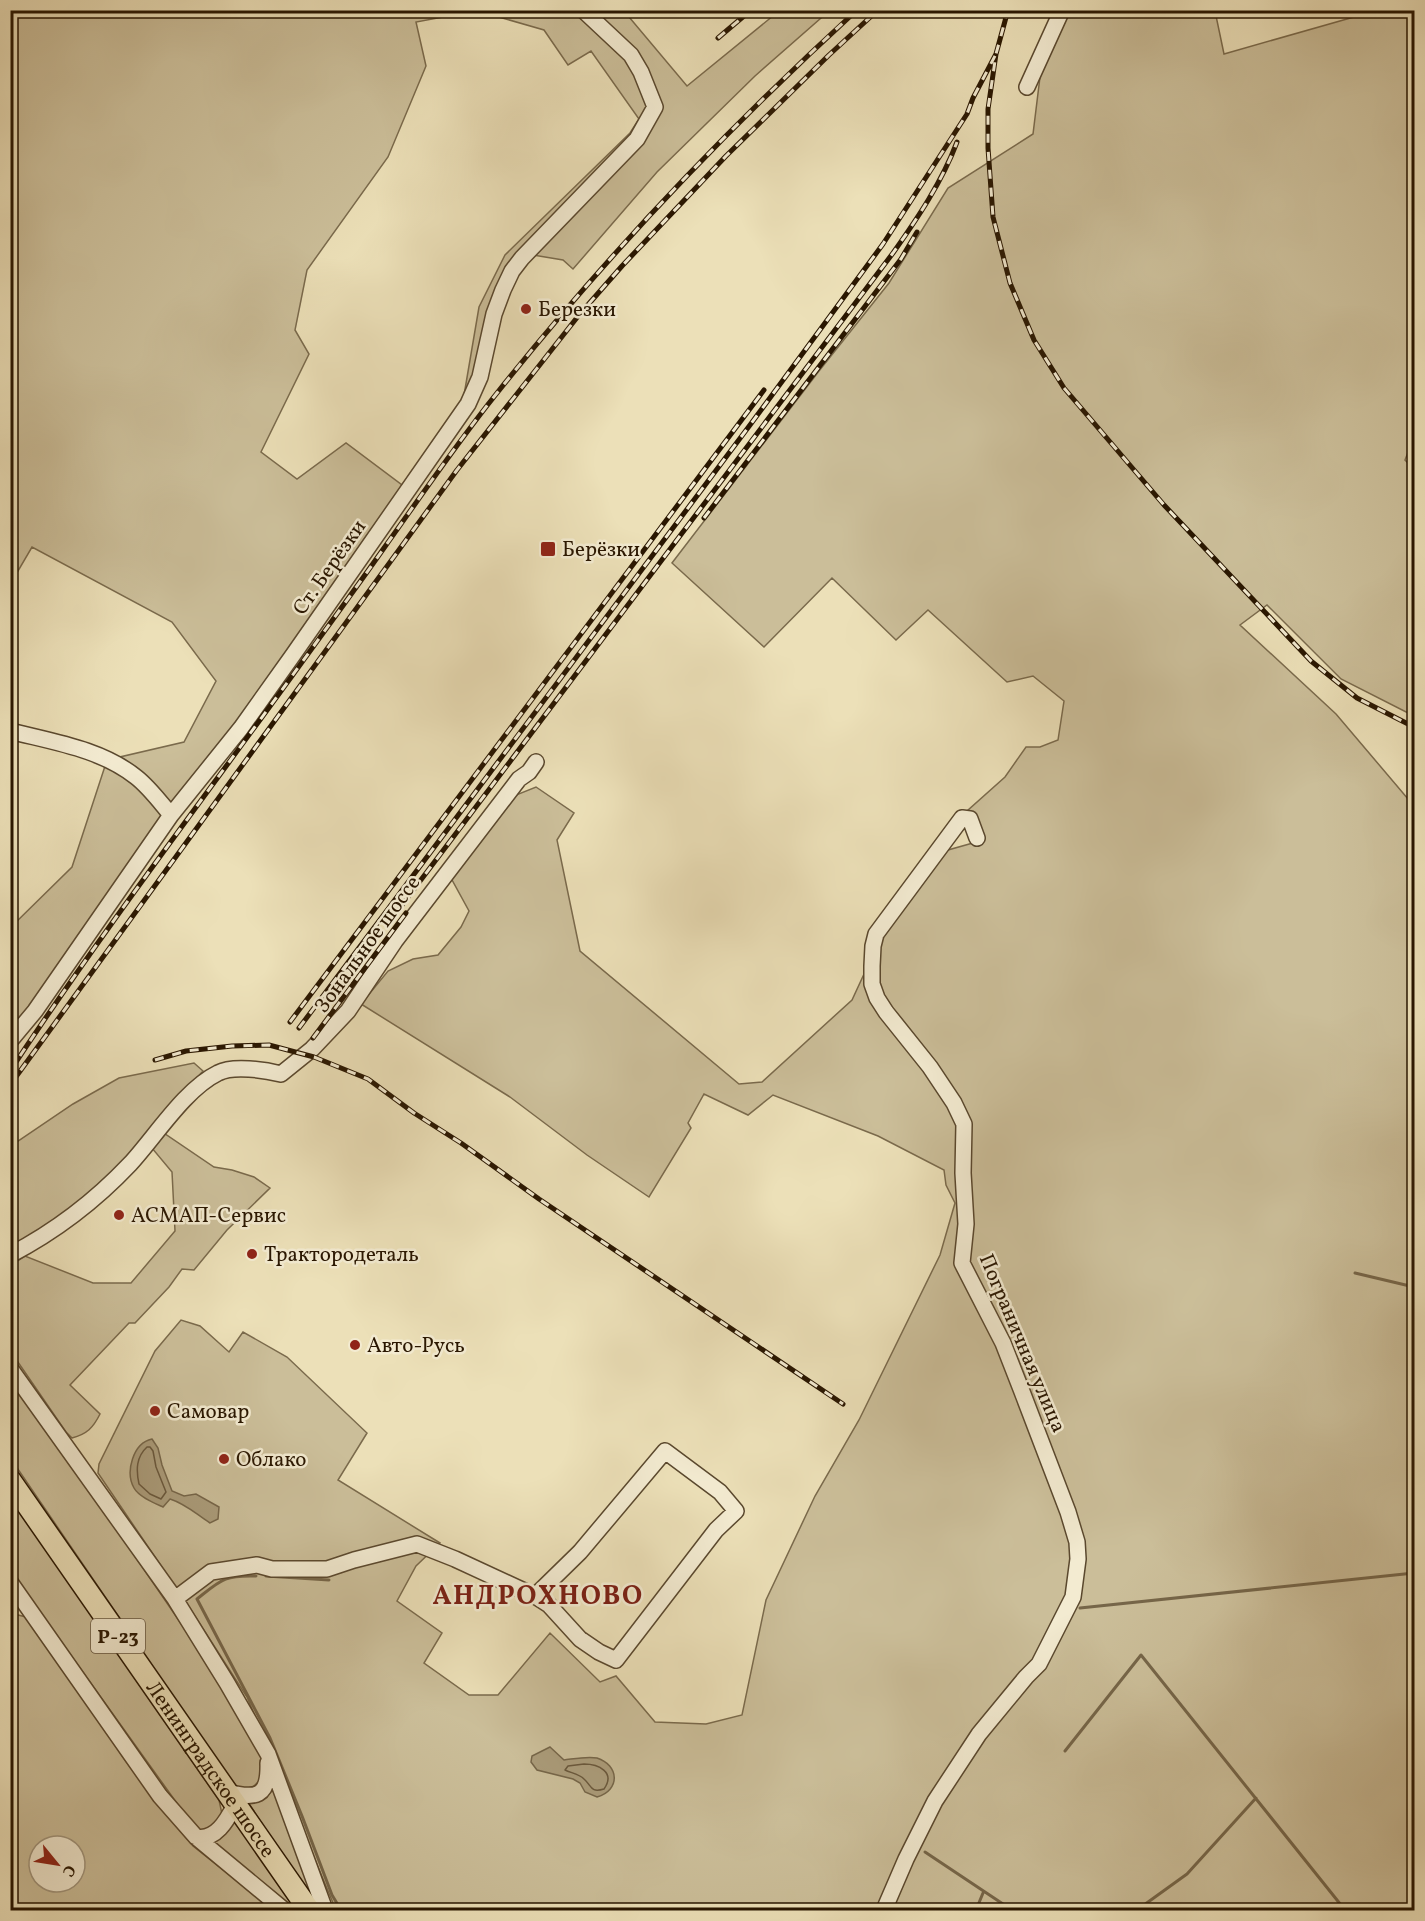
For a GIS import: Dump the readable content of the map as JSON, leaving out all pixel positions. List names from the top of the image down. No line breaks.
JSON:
{"streets":{"highway":["Р-23","Ленинградское шоссе"],"street":["Ст. Берёзки","Зональное шоссе","Пограничная улица"]},"districts":["АНДРОХНОВО"],"places":{"other":["Березки","АСМАП-Сервис","Трактородеталь","Авто-Русь","Самовар","Облако"],"transit":["Берёзки"]},"north":"bottom right"}
